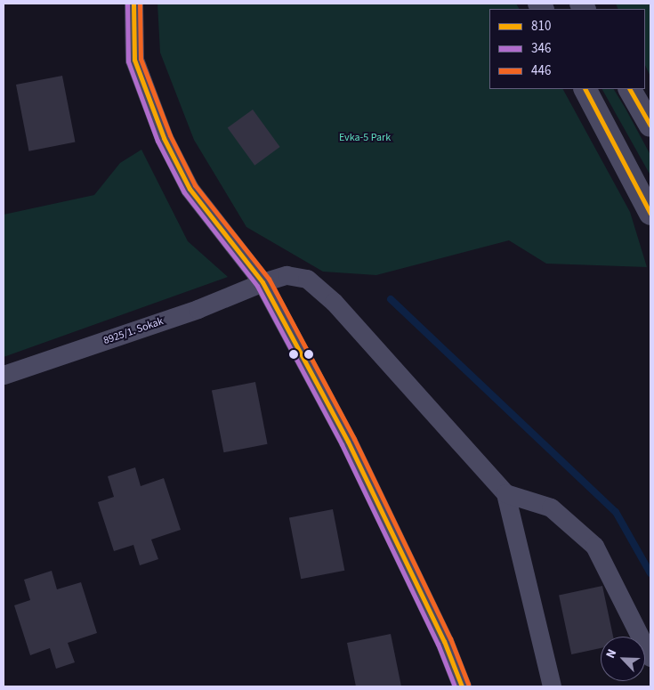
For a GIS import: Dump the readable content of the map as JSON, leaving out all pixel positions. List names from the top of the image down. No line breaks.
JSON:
{"streets":{"street":["8925/1. Sokak"]},"parks":["Evka-5 Park"],"lines":["transit line 810","transit line 346","transit line 446"],"legend":["810","346","446"],"north":"top left"}
